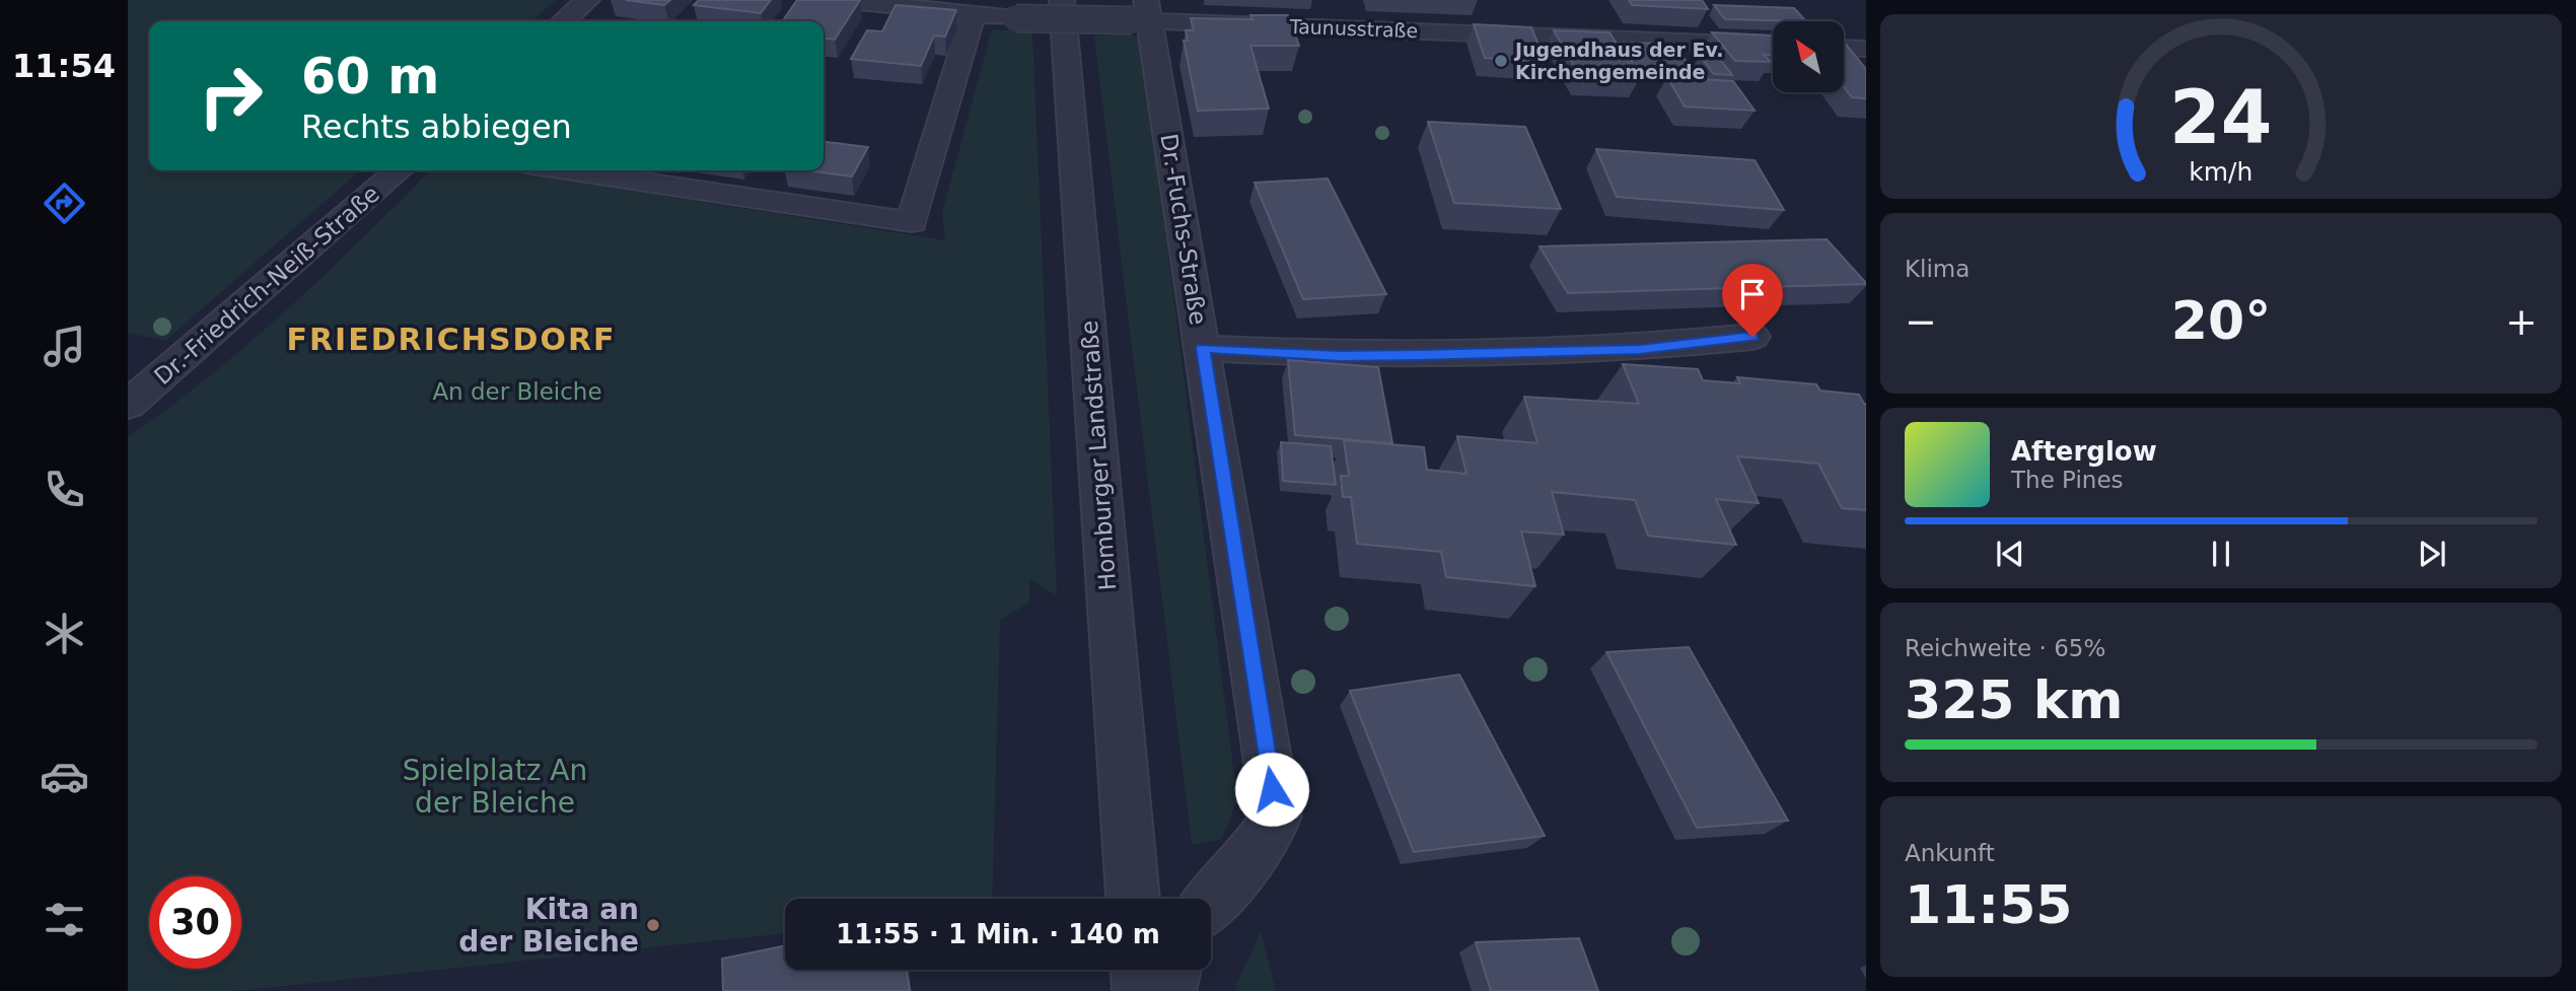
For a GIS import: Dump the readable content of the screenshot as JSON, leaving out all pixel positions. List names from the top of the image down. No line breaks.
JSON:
{"streets":{"street":["Taunusstraße","Dr.-Fuchs-Straße","Dr.-Friedrich-Neiß-Straße","Homburger Landstraße"]},"crossings":[["Taunusstraße","Dr.-Fuchs-Straße"]],"districts":["FRIEDRICHSDORF"],"parks":["An der Bleiche","Spielplatz An der Bleiche"],"places":["Jugendhaus der Ev. Kirchengemeinde","Kita an der Bleiche"],"north":"top left","page":{"tabs":"11:54","turn":["60 m","Rechts abbiegen"],"tile":["Klima",["Reichweite · 65%","325 km"],["Ankunft","11:55"]],"heat":["−","20°","+"],"song":["Afterglow","The Pines"],"limit":"30","trip":"11:55 · 1 Min. · 140 m","gauge":["24","km/h"]}}
